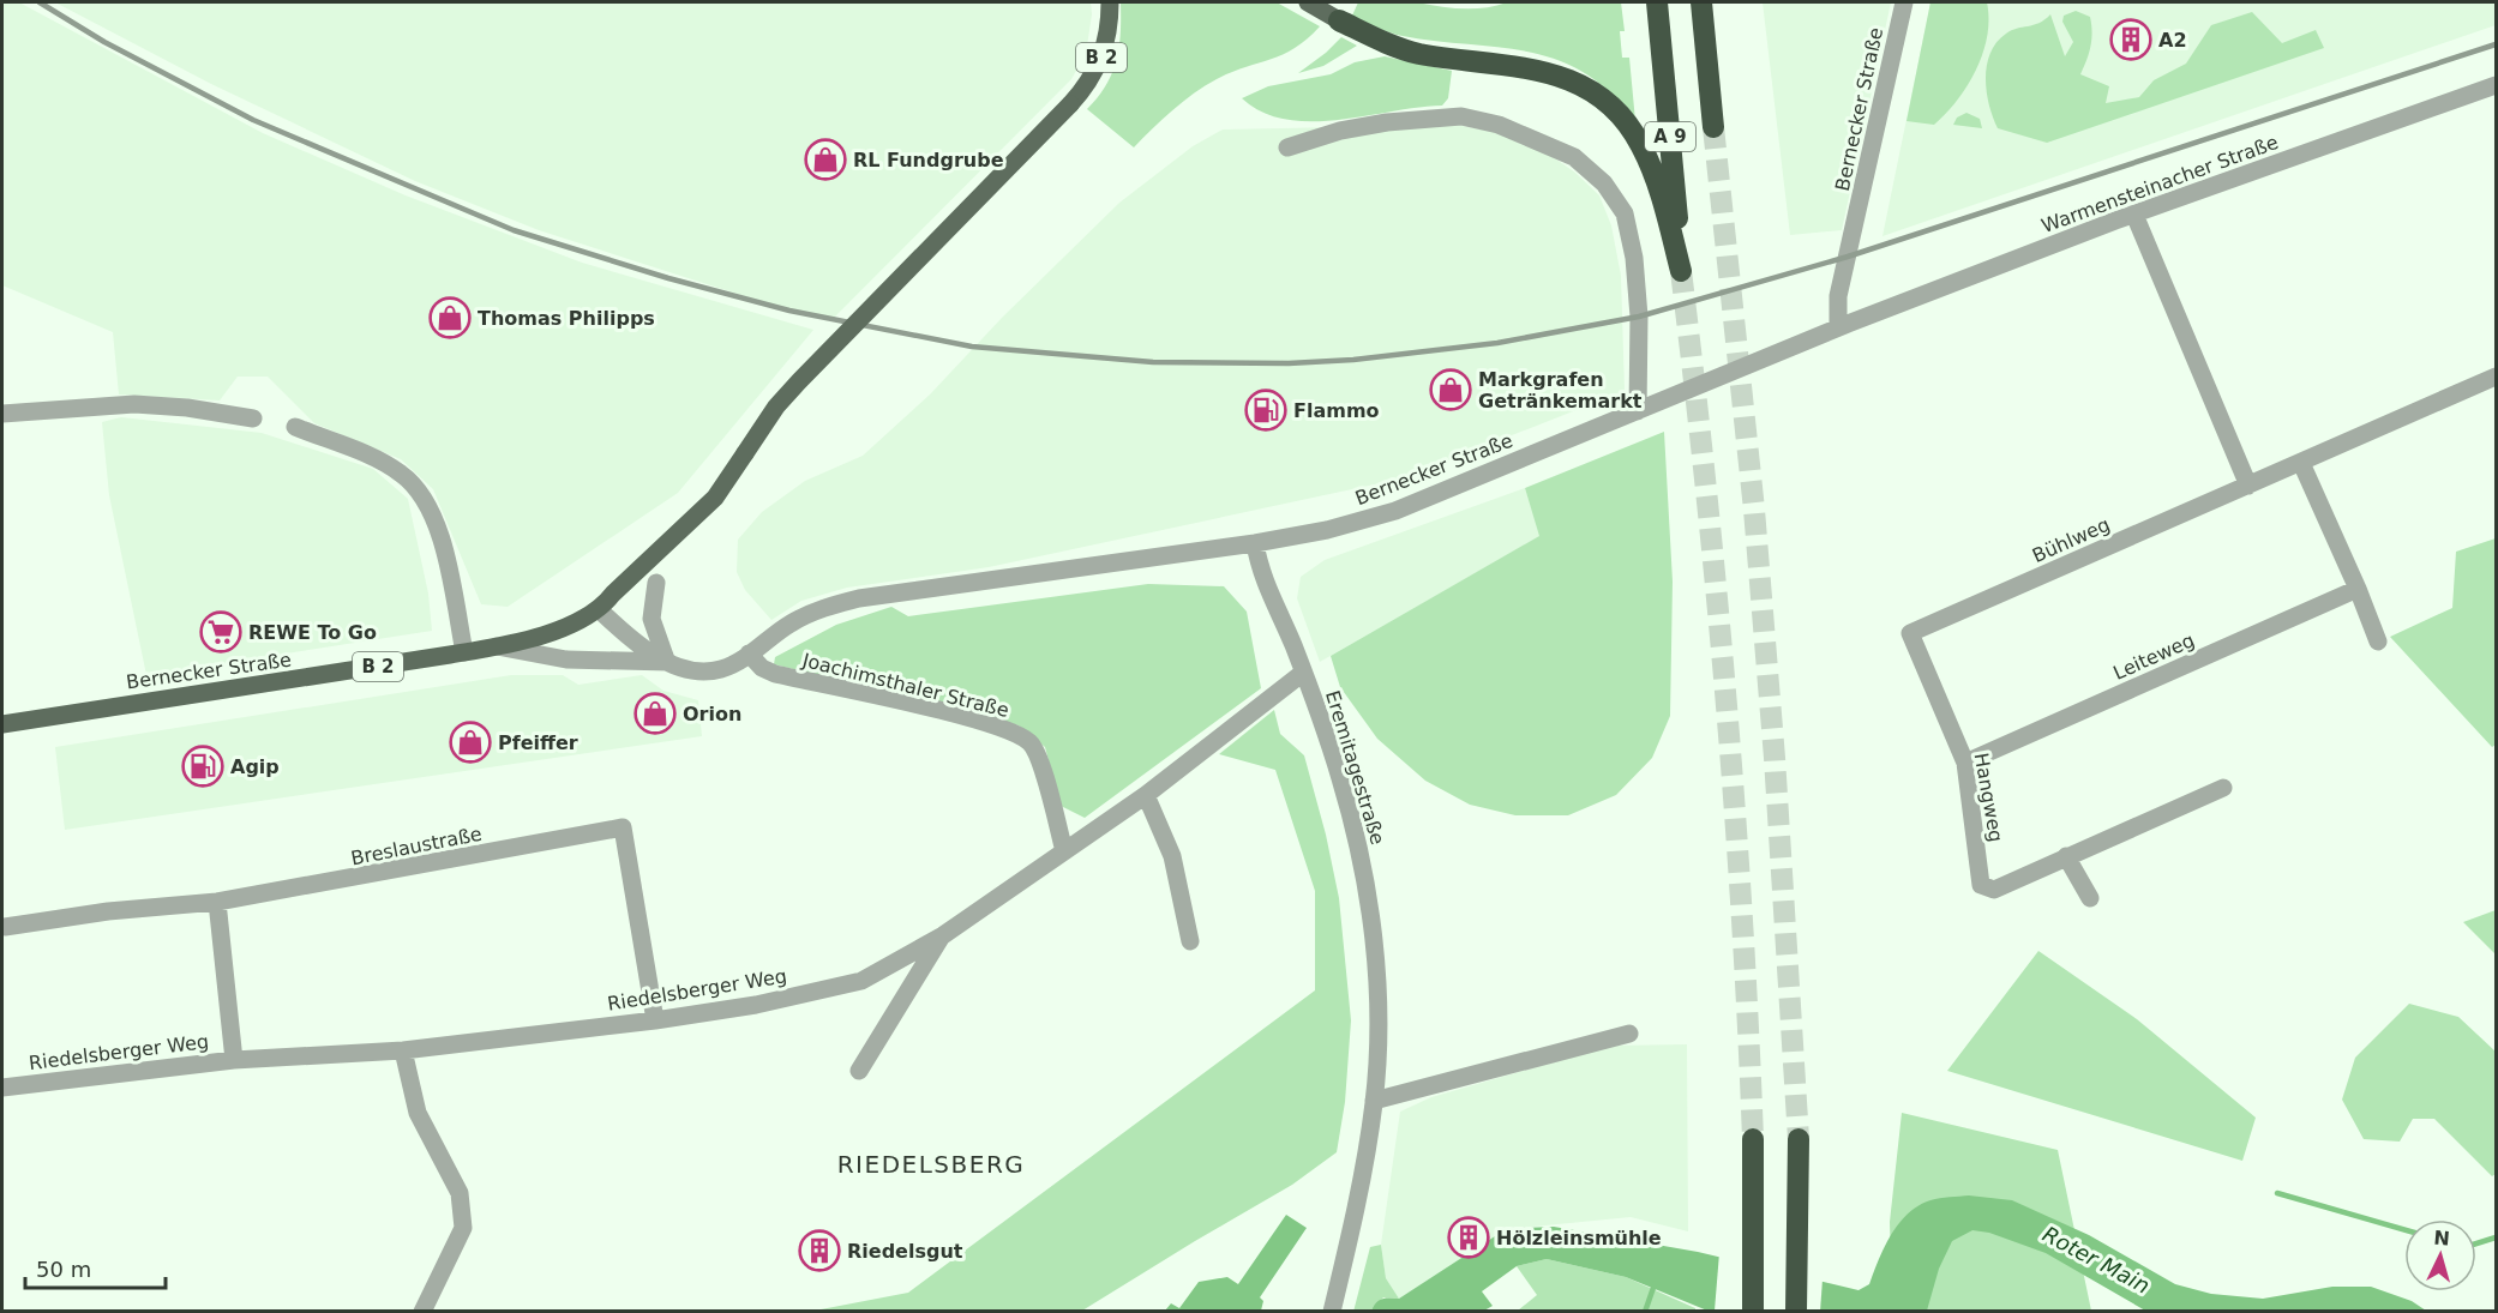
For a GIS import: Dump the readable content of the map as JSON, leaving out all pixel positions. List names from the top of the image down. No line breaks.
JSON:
{"streets":{"highway":["A 9"],"main road":["B 2","Bernecker Straße"],"street":["Warmensteinacher Straße","Bühlweg","Leiteweg","Joachimsthaler Straße","Eremitagestraße","Hangweg","Breslaustraße","Riedelsberger Weg"]},"crossings":[["B 2","Bernecker Straße"],["Bernecker Straße","Warmensteinacher Straße"],["Bernecker Straße","Joachimsthaler Straße"],["Bernecker Straße","Eremitagestraße"],["Bühlweg","Hangweg"],["Leiteweg","Hangweg"],["Joachimsthaler Straße","Riedelsberger Weg"],["Eremitagestraße","Riedelsberger Weg"],["Breslaustraße","Riedelsberger Weg"]],"districts":["RIEDELSBERG"],"water":["Roter Main"],"places":{"building":["A2","Hölzleinsmühle","Riedelsgut"],"shop":["RL Fundgrube","Thomas Philipps","Markgrafen Getränkemarkt","Orion","Pfeiffer"],"fuel station":["Flammo","Agip"],"supermarket":["REWE To Go"]},"scale_bar":"50 m","north":"top"}
